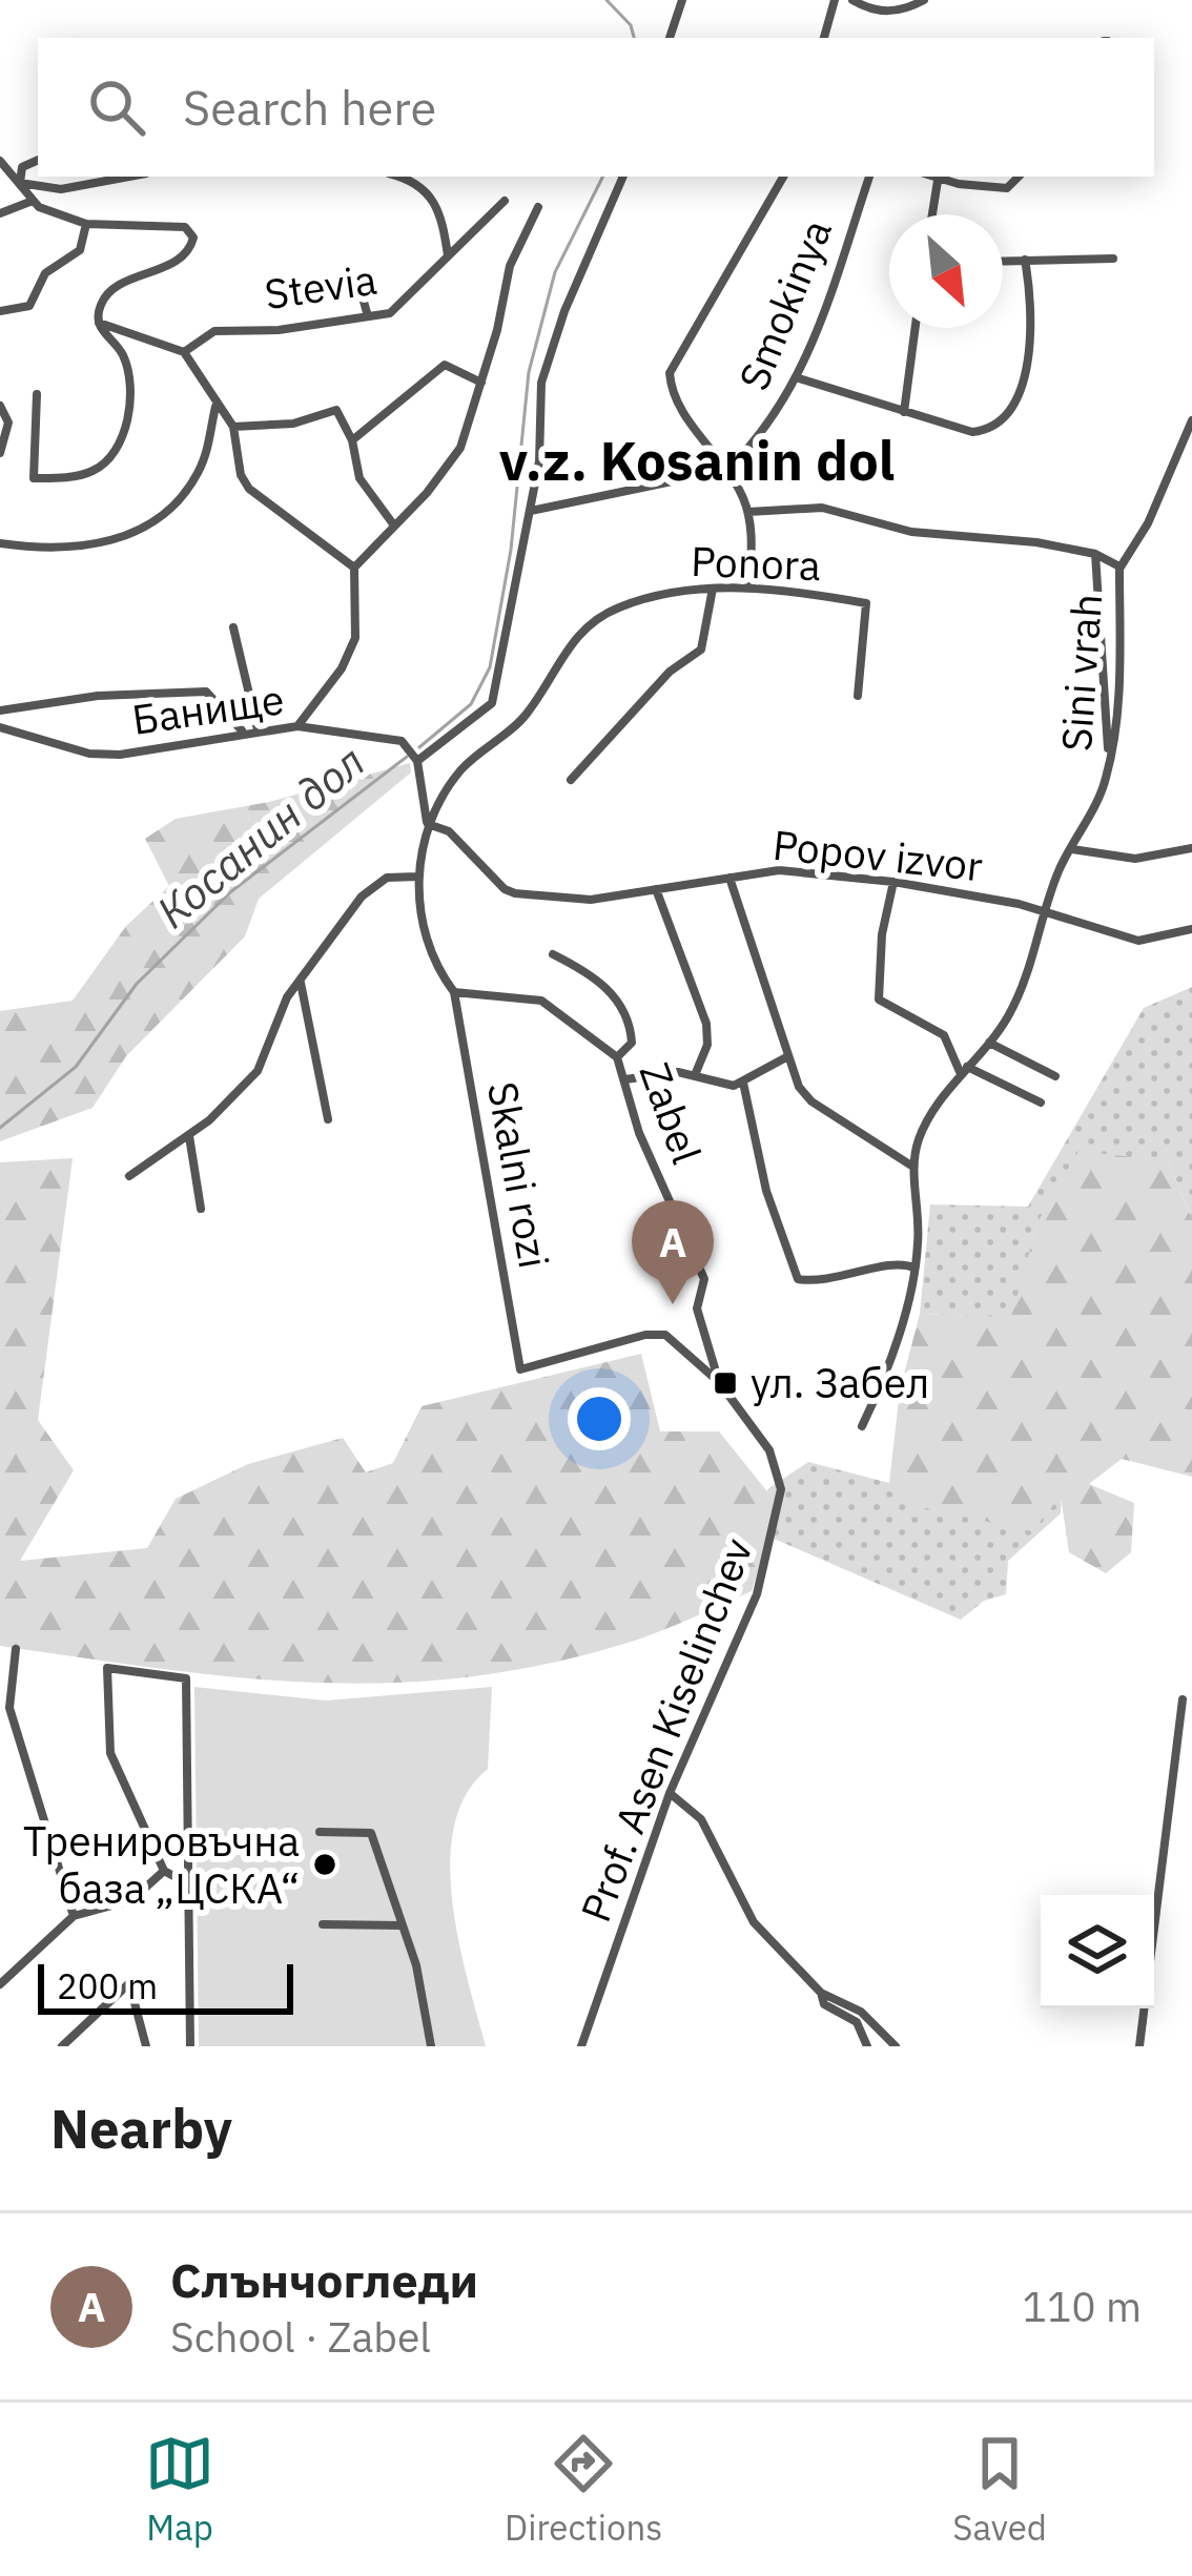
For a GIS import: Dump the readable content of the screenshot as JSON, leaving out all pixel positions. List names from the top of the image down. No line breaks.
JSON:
{"streets":{"street":["Stevia","Smokinya","Ponora","Sini vrah","Банище","Popov izvor","Zabel","Skalni rozi","Prof. Asen Kiselinchev"]},"crossings":[["Ponora","Popov izvor"],["Sini vrah","Popov izvor"],["Zabel","Skalni rozi"],["Zabel","Prof. Asen Kiselinchev"]],"districts":["v.z. Kosanin dol"],"water":["Косанин дол"],"places":{"transit":["ул. Забел"],"other":["Тренировъчна база „ЦСКА“"]},"scale_bar":"200 m","north":"bottom right","page":{"search":"Search here","pins":"A","scale":"200 m","heading":"Nearby","list":[{"mark":"A","name":"Слънчогледи","note":"School · Zabel","value":"110 m"}],"nav":["Map","Directions","Saved"]}}
